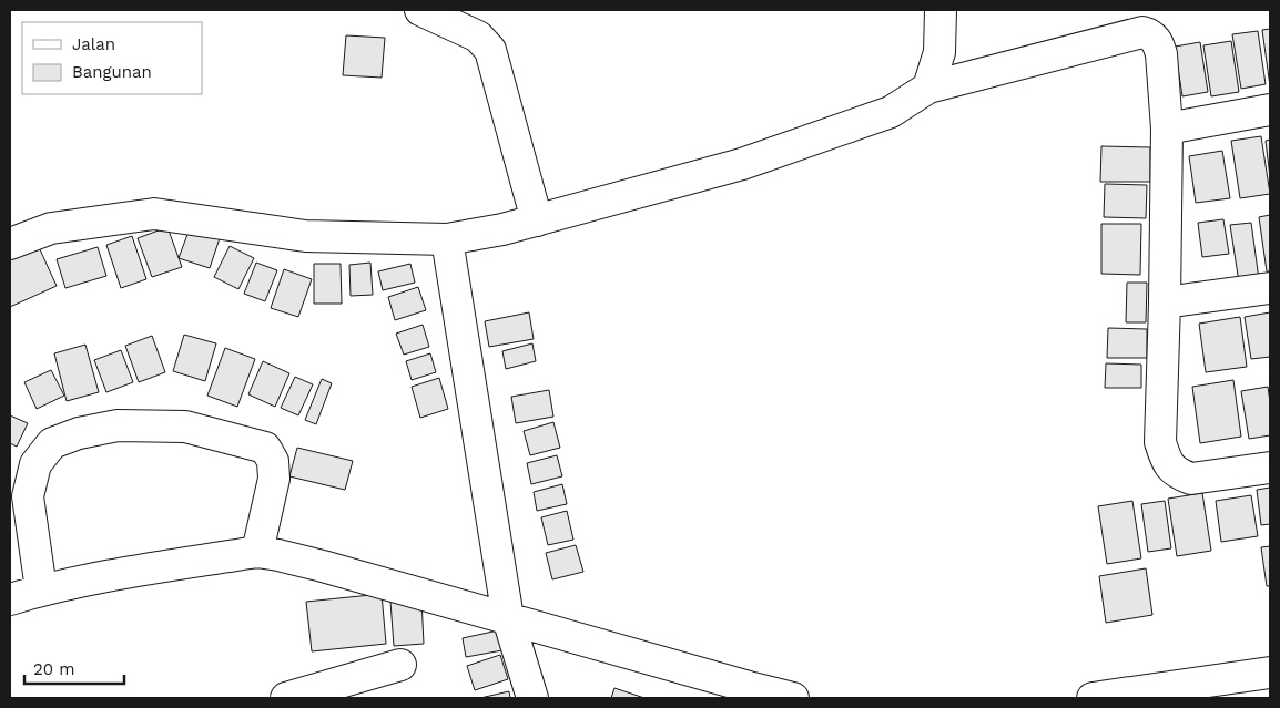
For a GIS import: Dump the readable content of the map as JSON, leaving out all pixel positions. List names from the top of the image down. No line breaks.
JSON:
{"legend":["Jalan","Bangunan"],"scale_bar":"20 m"}
